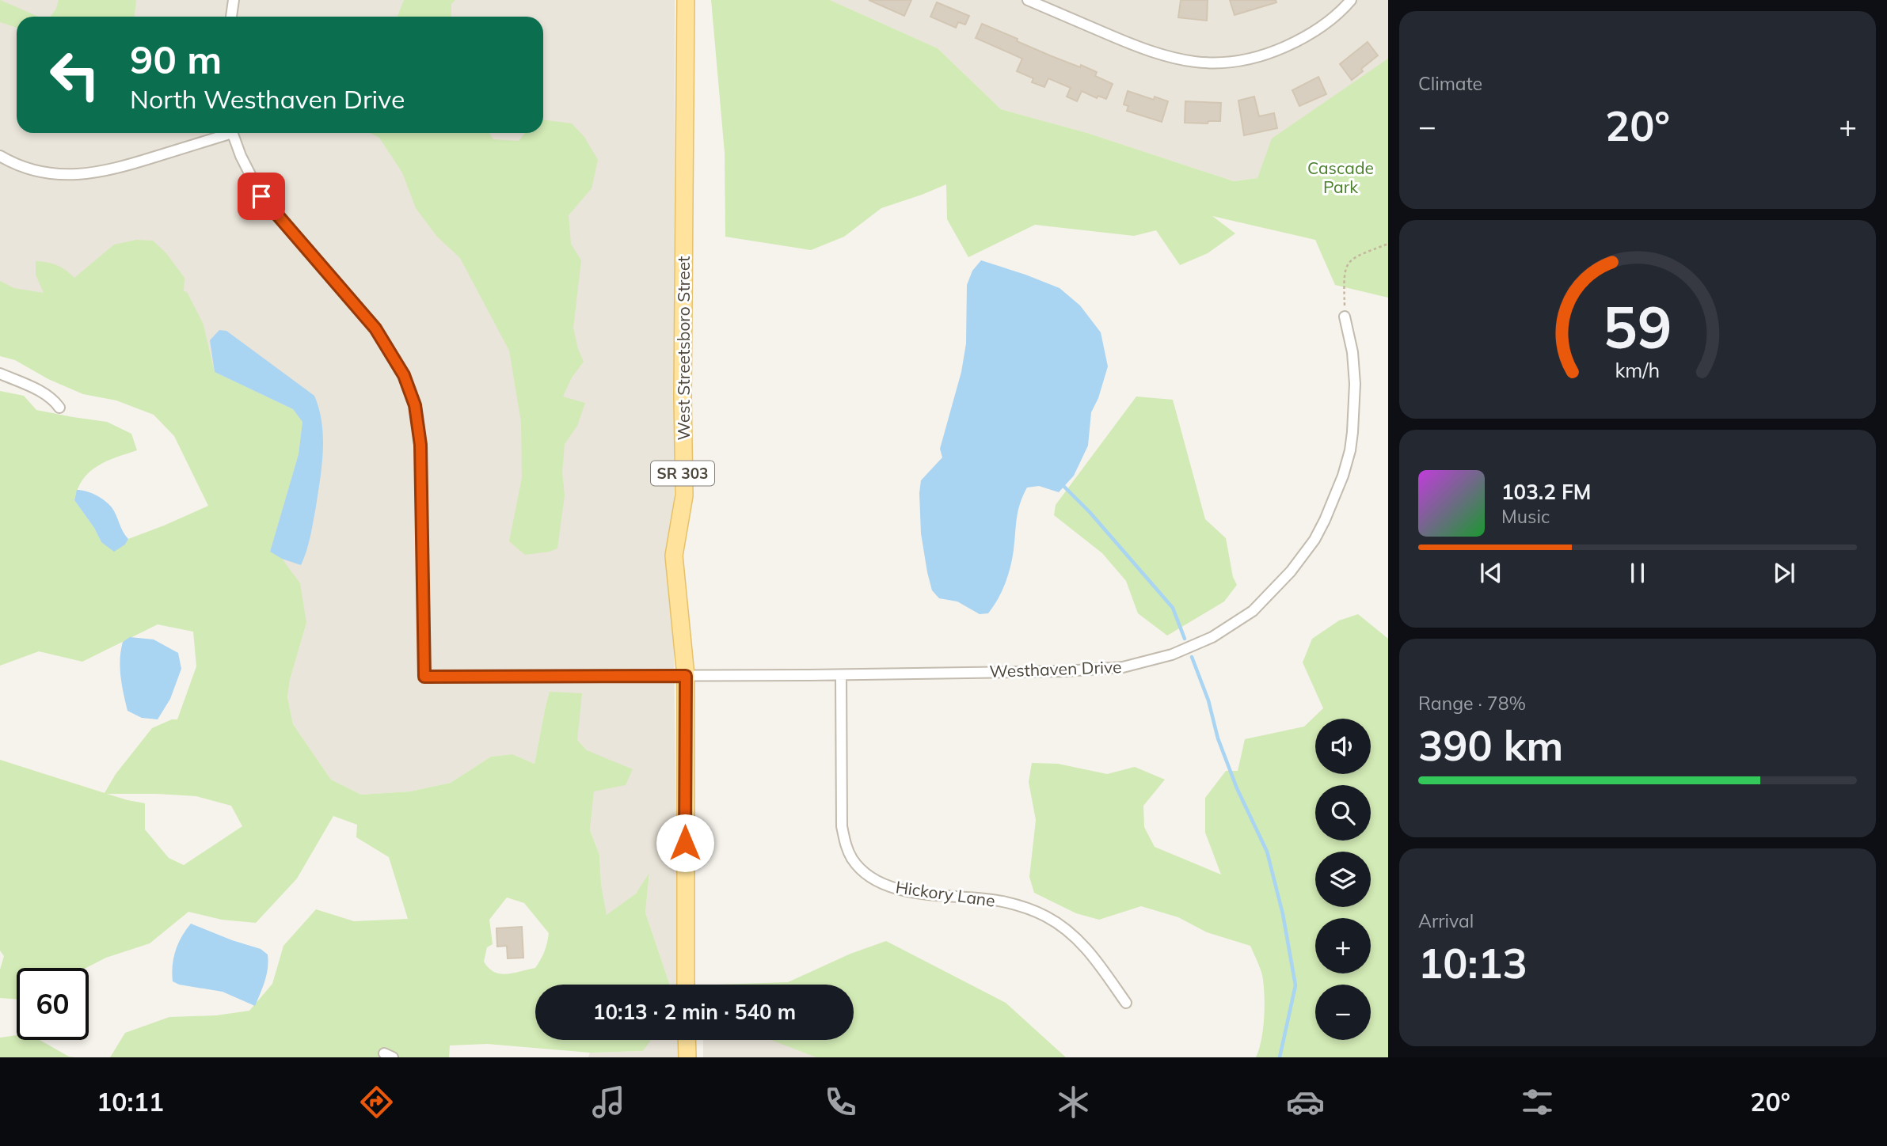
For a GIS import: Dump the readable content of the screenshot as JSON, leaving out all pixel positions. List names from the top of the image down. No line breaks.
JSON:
{"streets":{"main road":["West Streetsboro Street","SR 303"],"street":["Westhaven Drive","Hickory Lane"]},"crossings":[["West Streetsboro Street","Westhaven Drive"],["Westhaven Drive","Hickory Lane"]],"parks":["Cascade Park"],"page":{"tile":["Climate",["Range · 78%","390 km"],["Arrival","10:13"]],"turn":["90 m","North Westhaven Drive"],"heat":["−","20°","+"],"song":["103.2 FM","Music"],"map_buttons":["+","−"],"limit":"60","trip":"10:13 · 2 min · 540 m","tabs":["10:11","20°"],"gauge":["59","km/h"]}}
